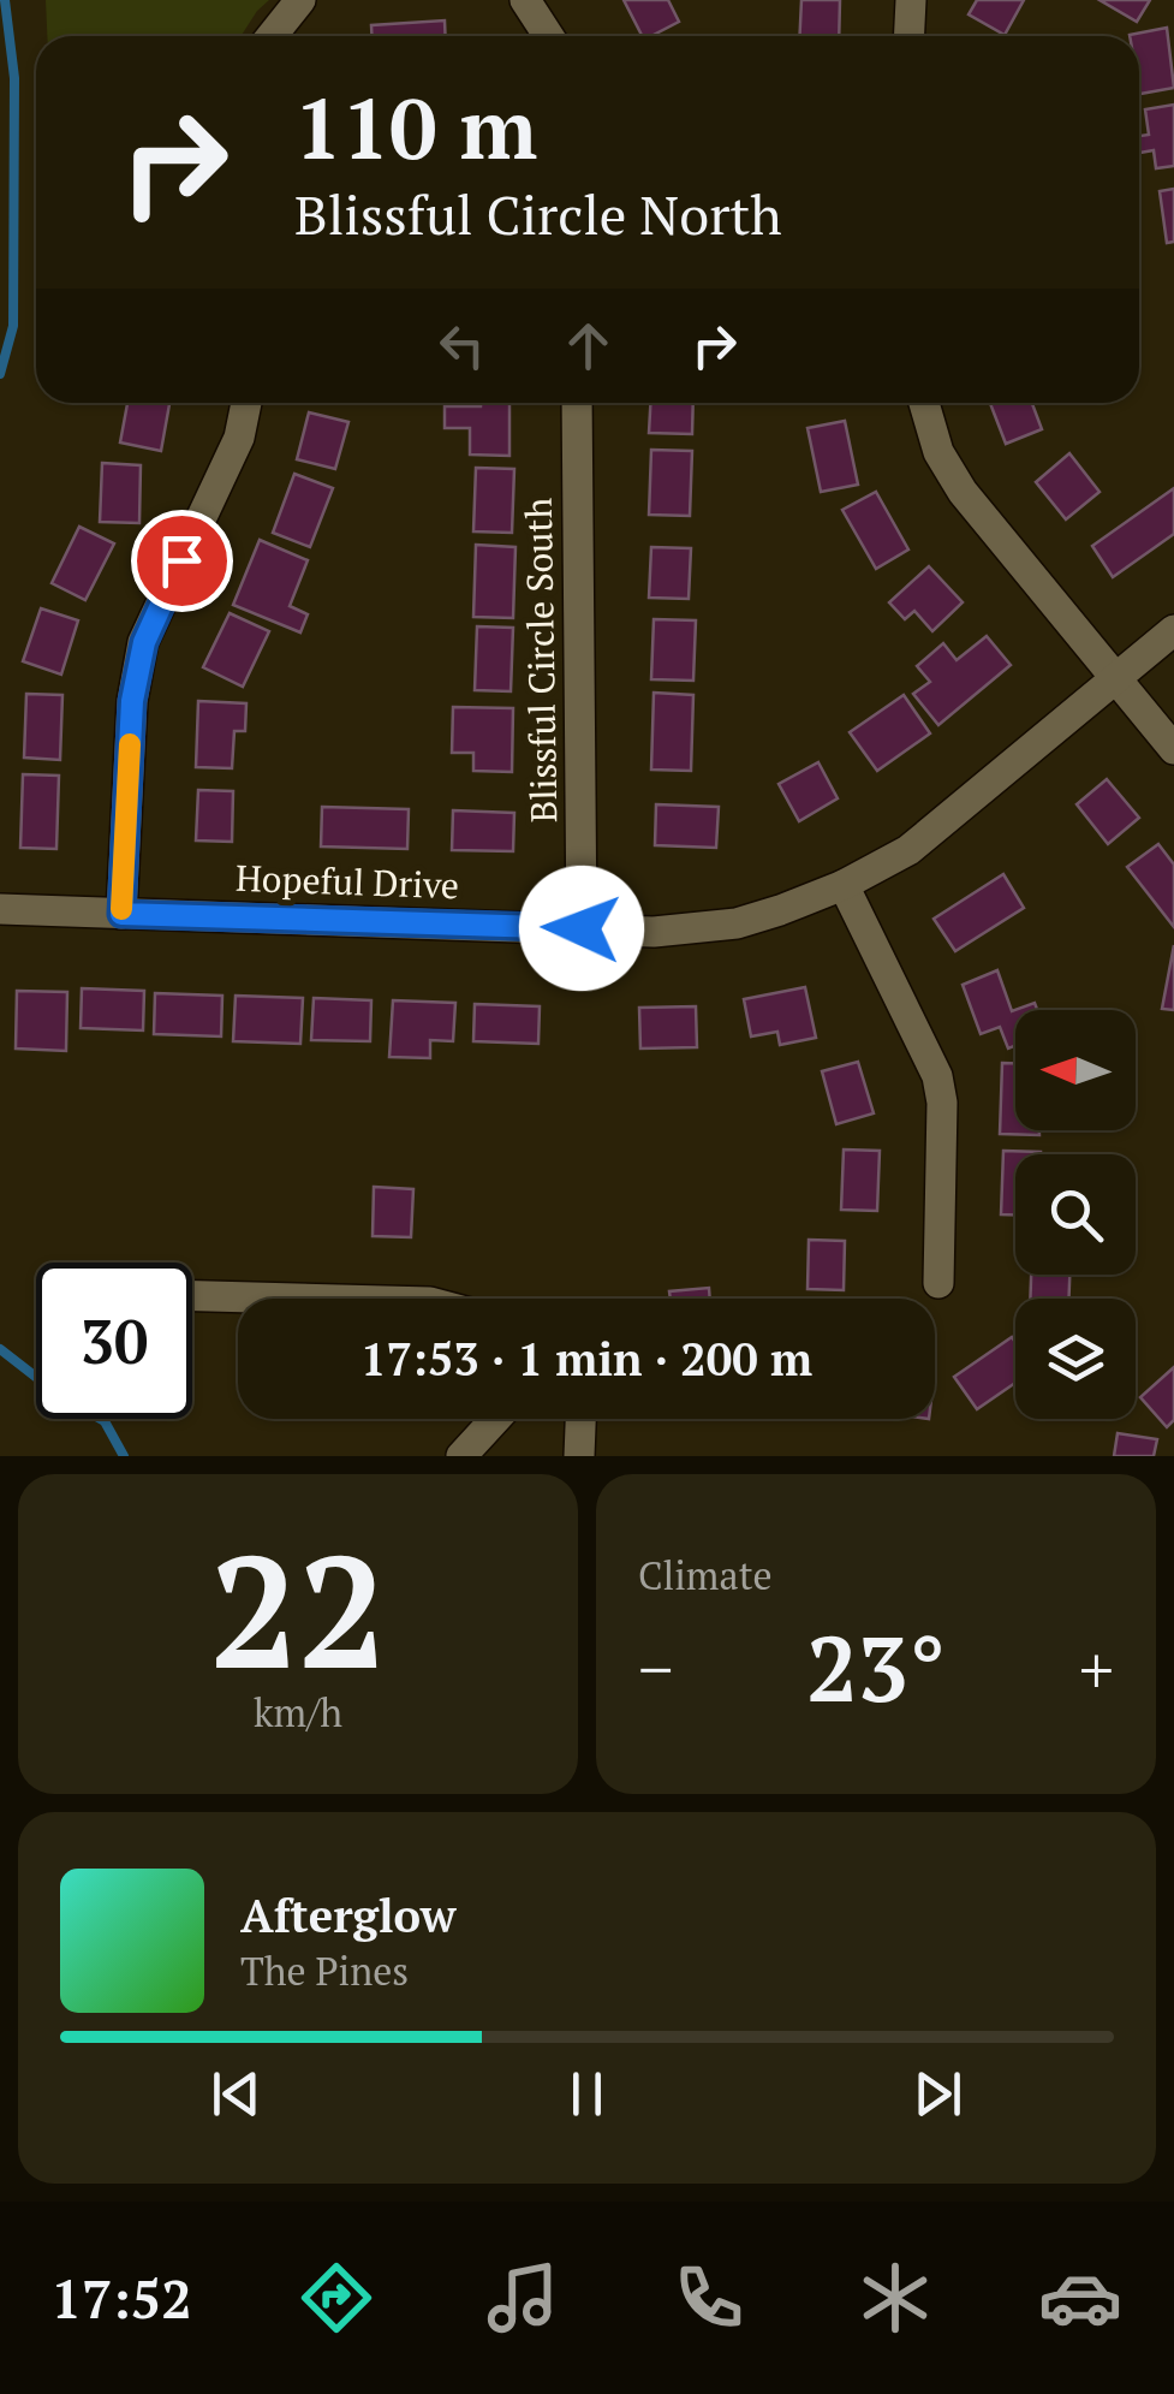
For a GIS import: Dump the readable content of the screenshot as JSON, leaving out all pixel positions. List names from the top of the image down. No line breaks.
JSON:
{"streets":{"street":["Blissful Circle South","Hopeful Drive"]},"crossings":[["Blissful Circle South","Hopeful Drive"]],"north":"left","page":{"turn":["110 m","Blissful Circle North"],"limit":"30","trip":"17:53 · 1 min · 200 m","tile":[["22","km/h"],"Climate"],"heat":["−","23°","+"],"song":["Afterglow","The Pines"],"tabs":"17:52"}}
